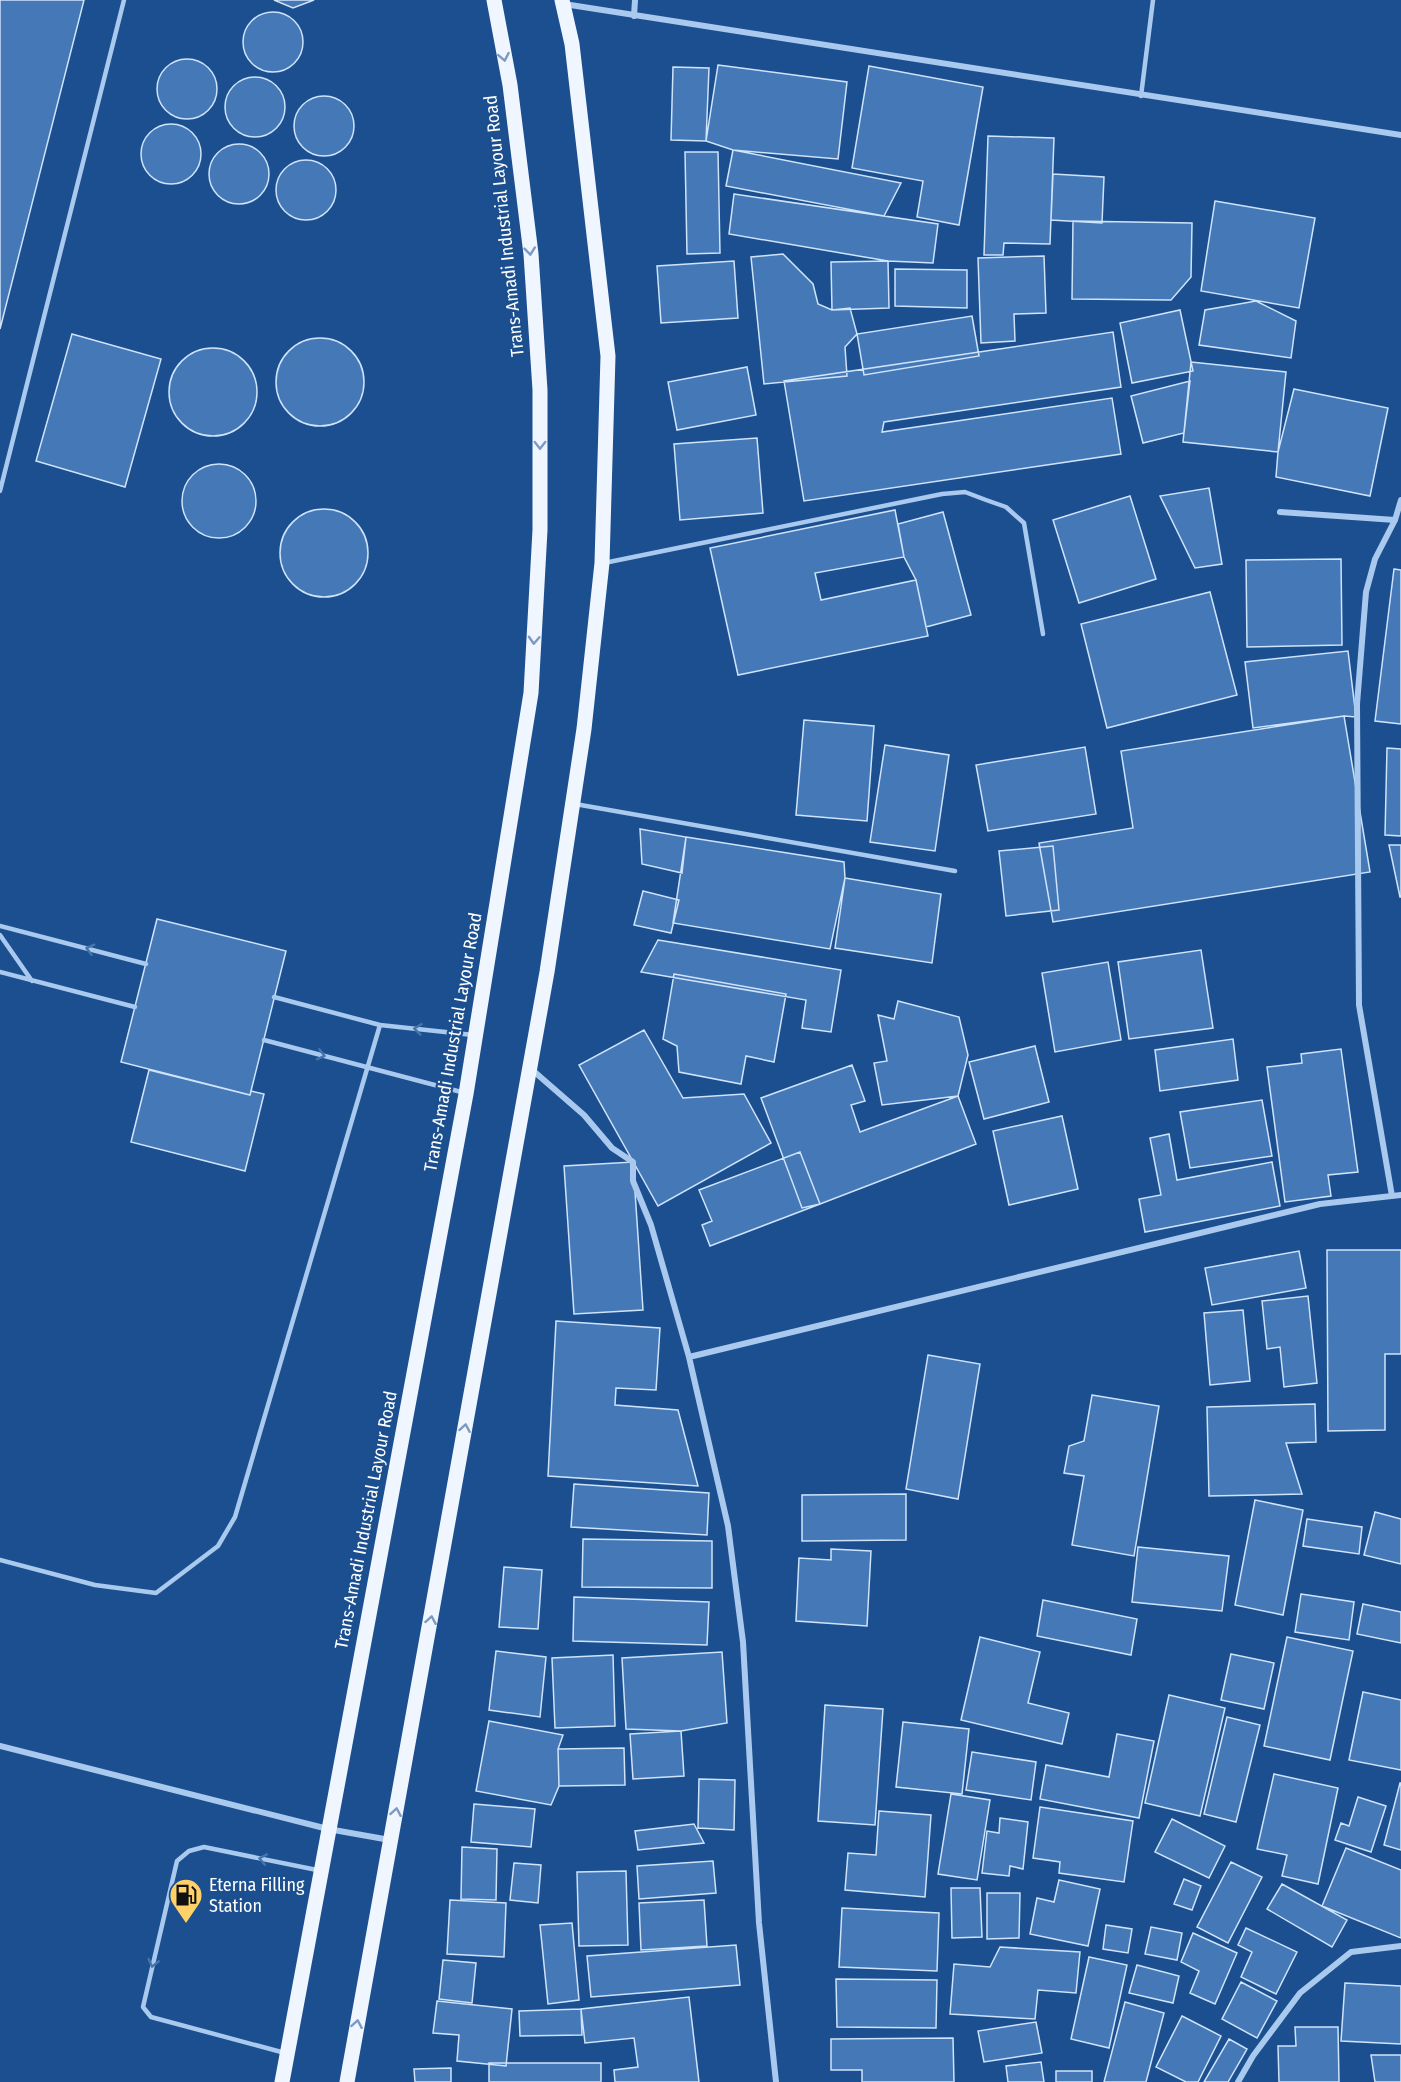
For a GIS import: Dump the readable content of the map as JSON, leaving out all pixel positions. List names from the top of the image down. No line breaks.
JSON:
{"streets":{"main road":["Trans-Amadi Industrial Layour Road"]},"places":{"fuel station":["Eterna Filling Station"]}}
